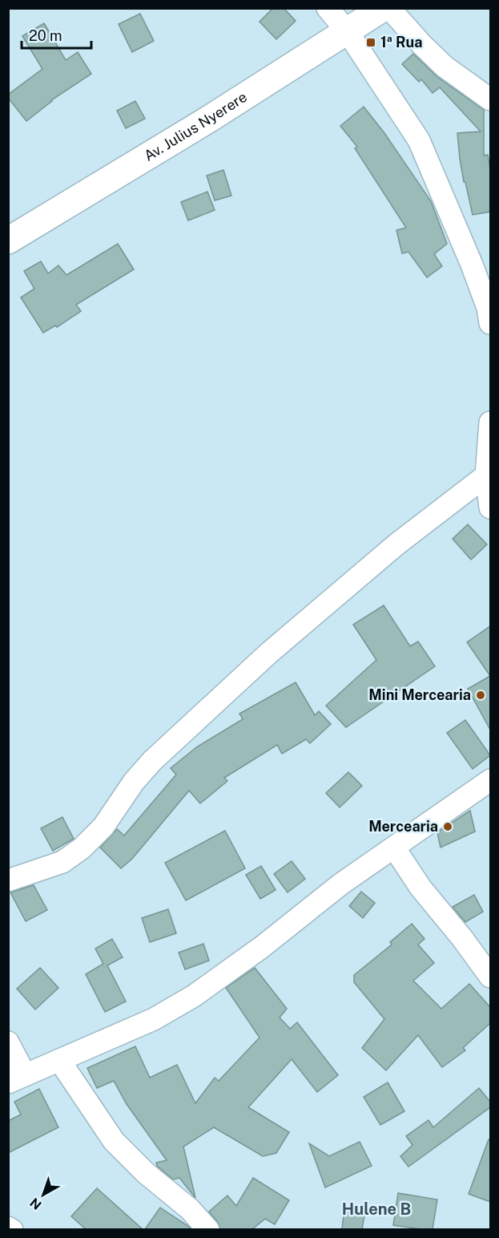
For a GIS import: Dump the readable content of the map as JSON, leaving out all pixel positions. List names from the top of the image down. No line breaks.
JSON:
{"streets":{"main road":["Av. Julius Nyerere"]},"districts":["Hulene B"],"places":{"transit":["1ª Rua"],"other":["Mini Mercearia","Mercearia"]},"scale_bar":"20 m","north":"bottom left"}
